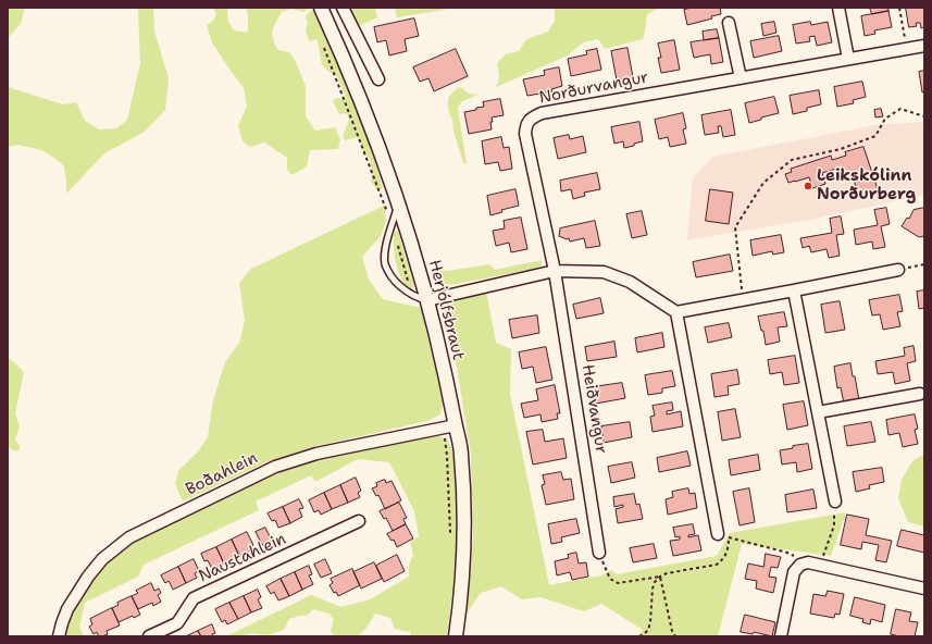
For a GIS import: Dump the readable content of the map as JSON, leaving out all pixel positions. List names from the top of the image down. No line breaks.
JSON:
{"streets":{"street":["Norðurvangur","Herjólfsbraut","Heiðvangur","Boðahlein","Naustahlein"]},"crossings":[["Norðurvangur","Heiðvangur"],["Herjólfsbraut","Boðahlein"]],"places":["Leikskólinn Norðurberg"]}
